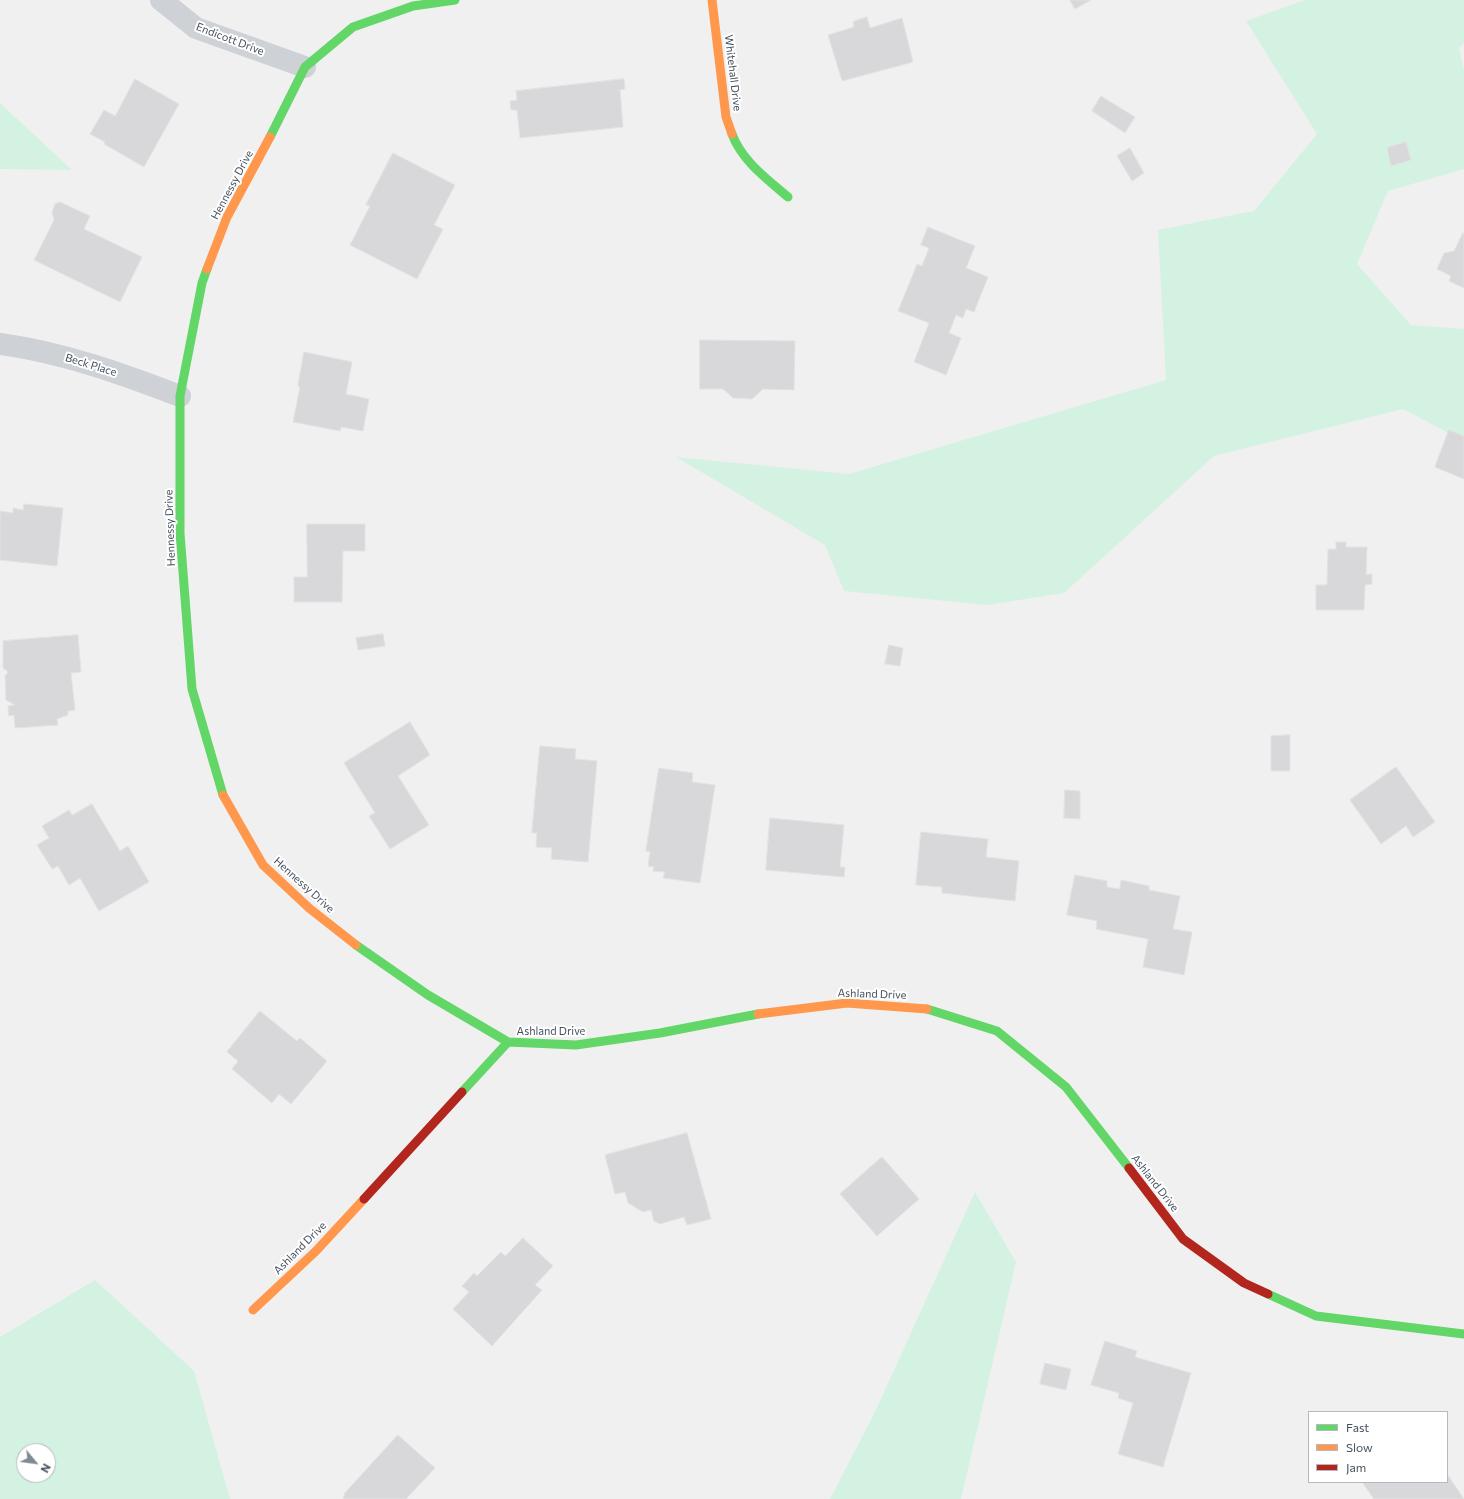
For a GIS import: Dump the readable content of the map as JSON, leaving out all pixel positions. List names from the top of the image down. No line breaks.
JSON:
{"streets":{"street":["Endicott Drive","Whitehall Drive","Hennessy Drive","Beck Place","Ashland Drive"]},"crossings":[["Endicott Drive","Hennessy Drive"],["Hennessy Drive","Beck Place"],["Hennessy Drive","Ashland Drive"]],"legend":["Fast","Slow","Jam"],"north":"bottom right"}
